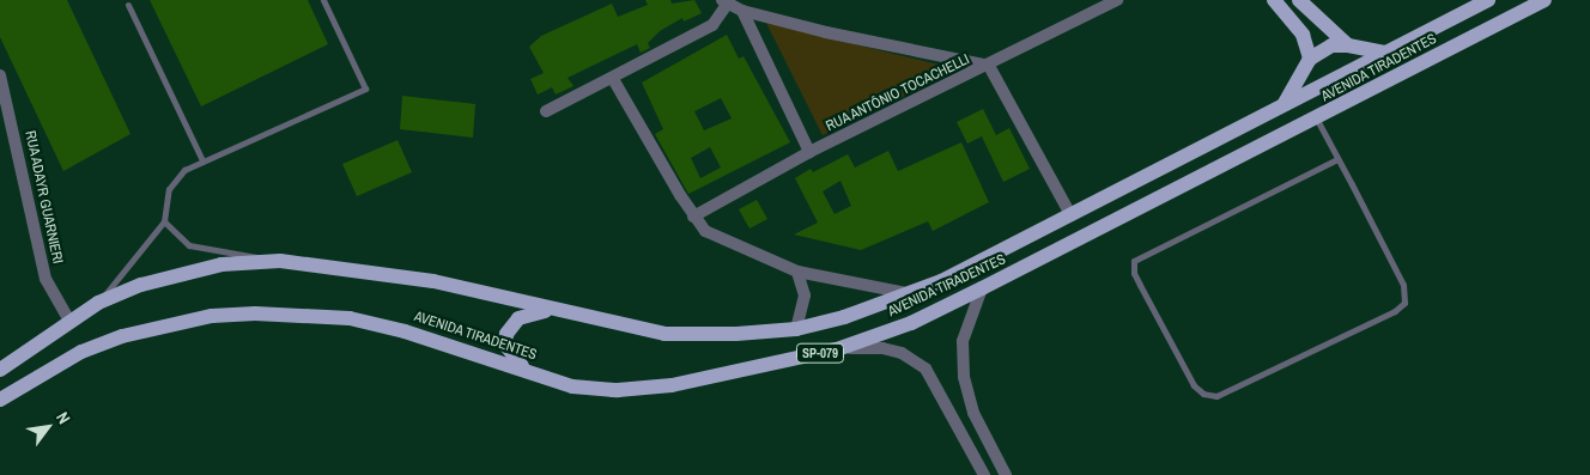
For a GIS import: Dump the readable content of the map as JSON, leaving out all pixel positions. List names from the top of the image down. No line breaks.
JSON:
{"streets":{"main road":["AVENIDA TIRADENTES","SP-079"],"street":["RUA ANTÔNIO TOCACHELLI","RUA ADAYR GUARNIERI"]},"crossings":[["AVENIDA TIRADENTES","RUA ADAYR GUARNIERI"]],"north":"top right"}
